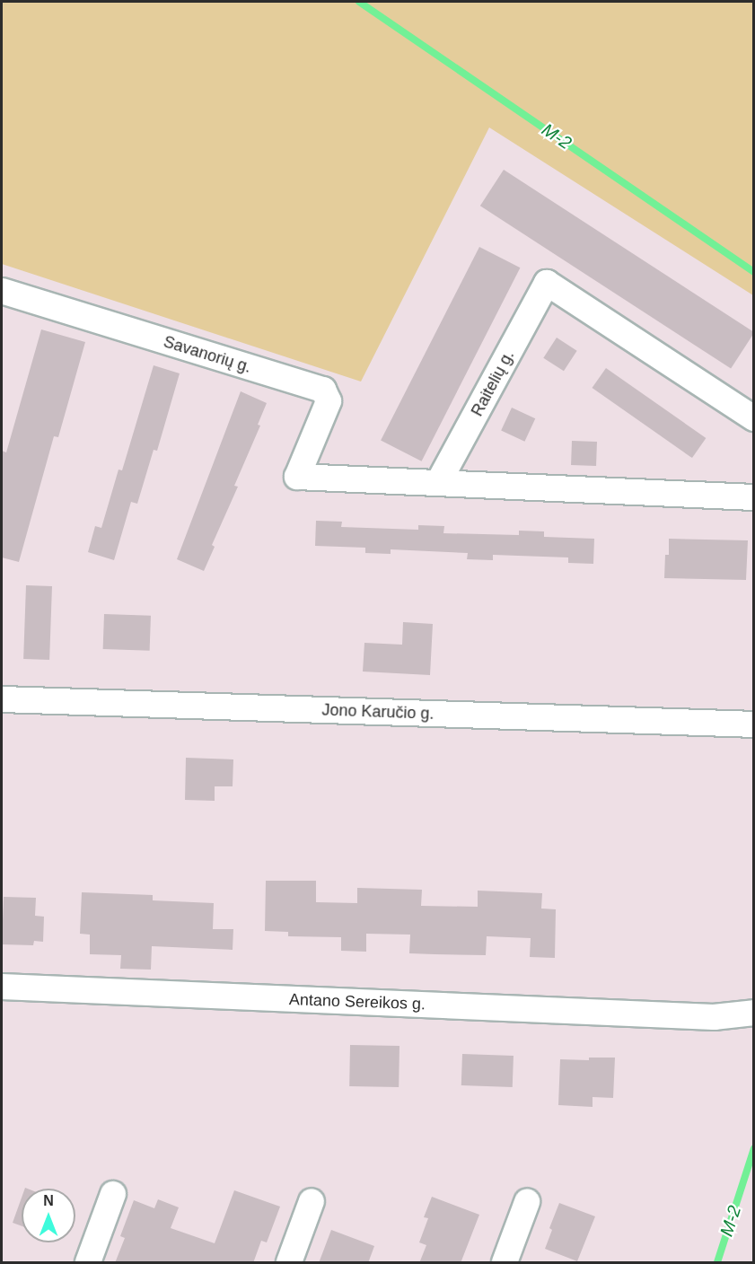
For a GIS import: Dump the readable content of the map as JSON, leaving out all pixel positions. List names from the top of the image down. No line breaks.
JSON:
{"streets":{"street":["Savanorių g.","Raitelių g.","Jono Karučio g.","Antano Sereikos g."]},"crossings":[["Savanorių g.","Raitelių g."]],"water":["M-2"],"north":"top"}
